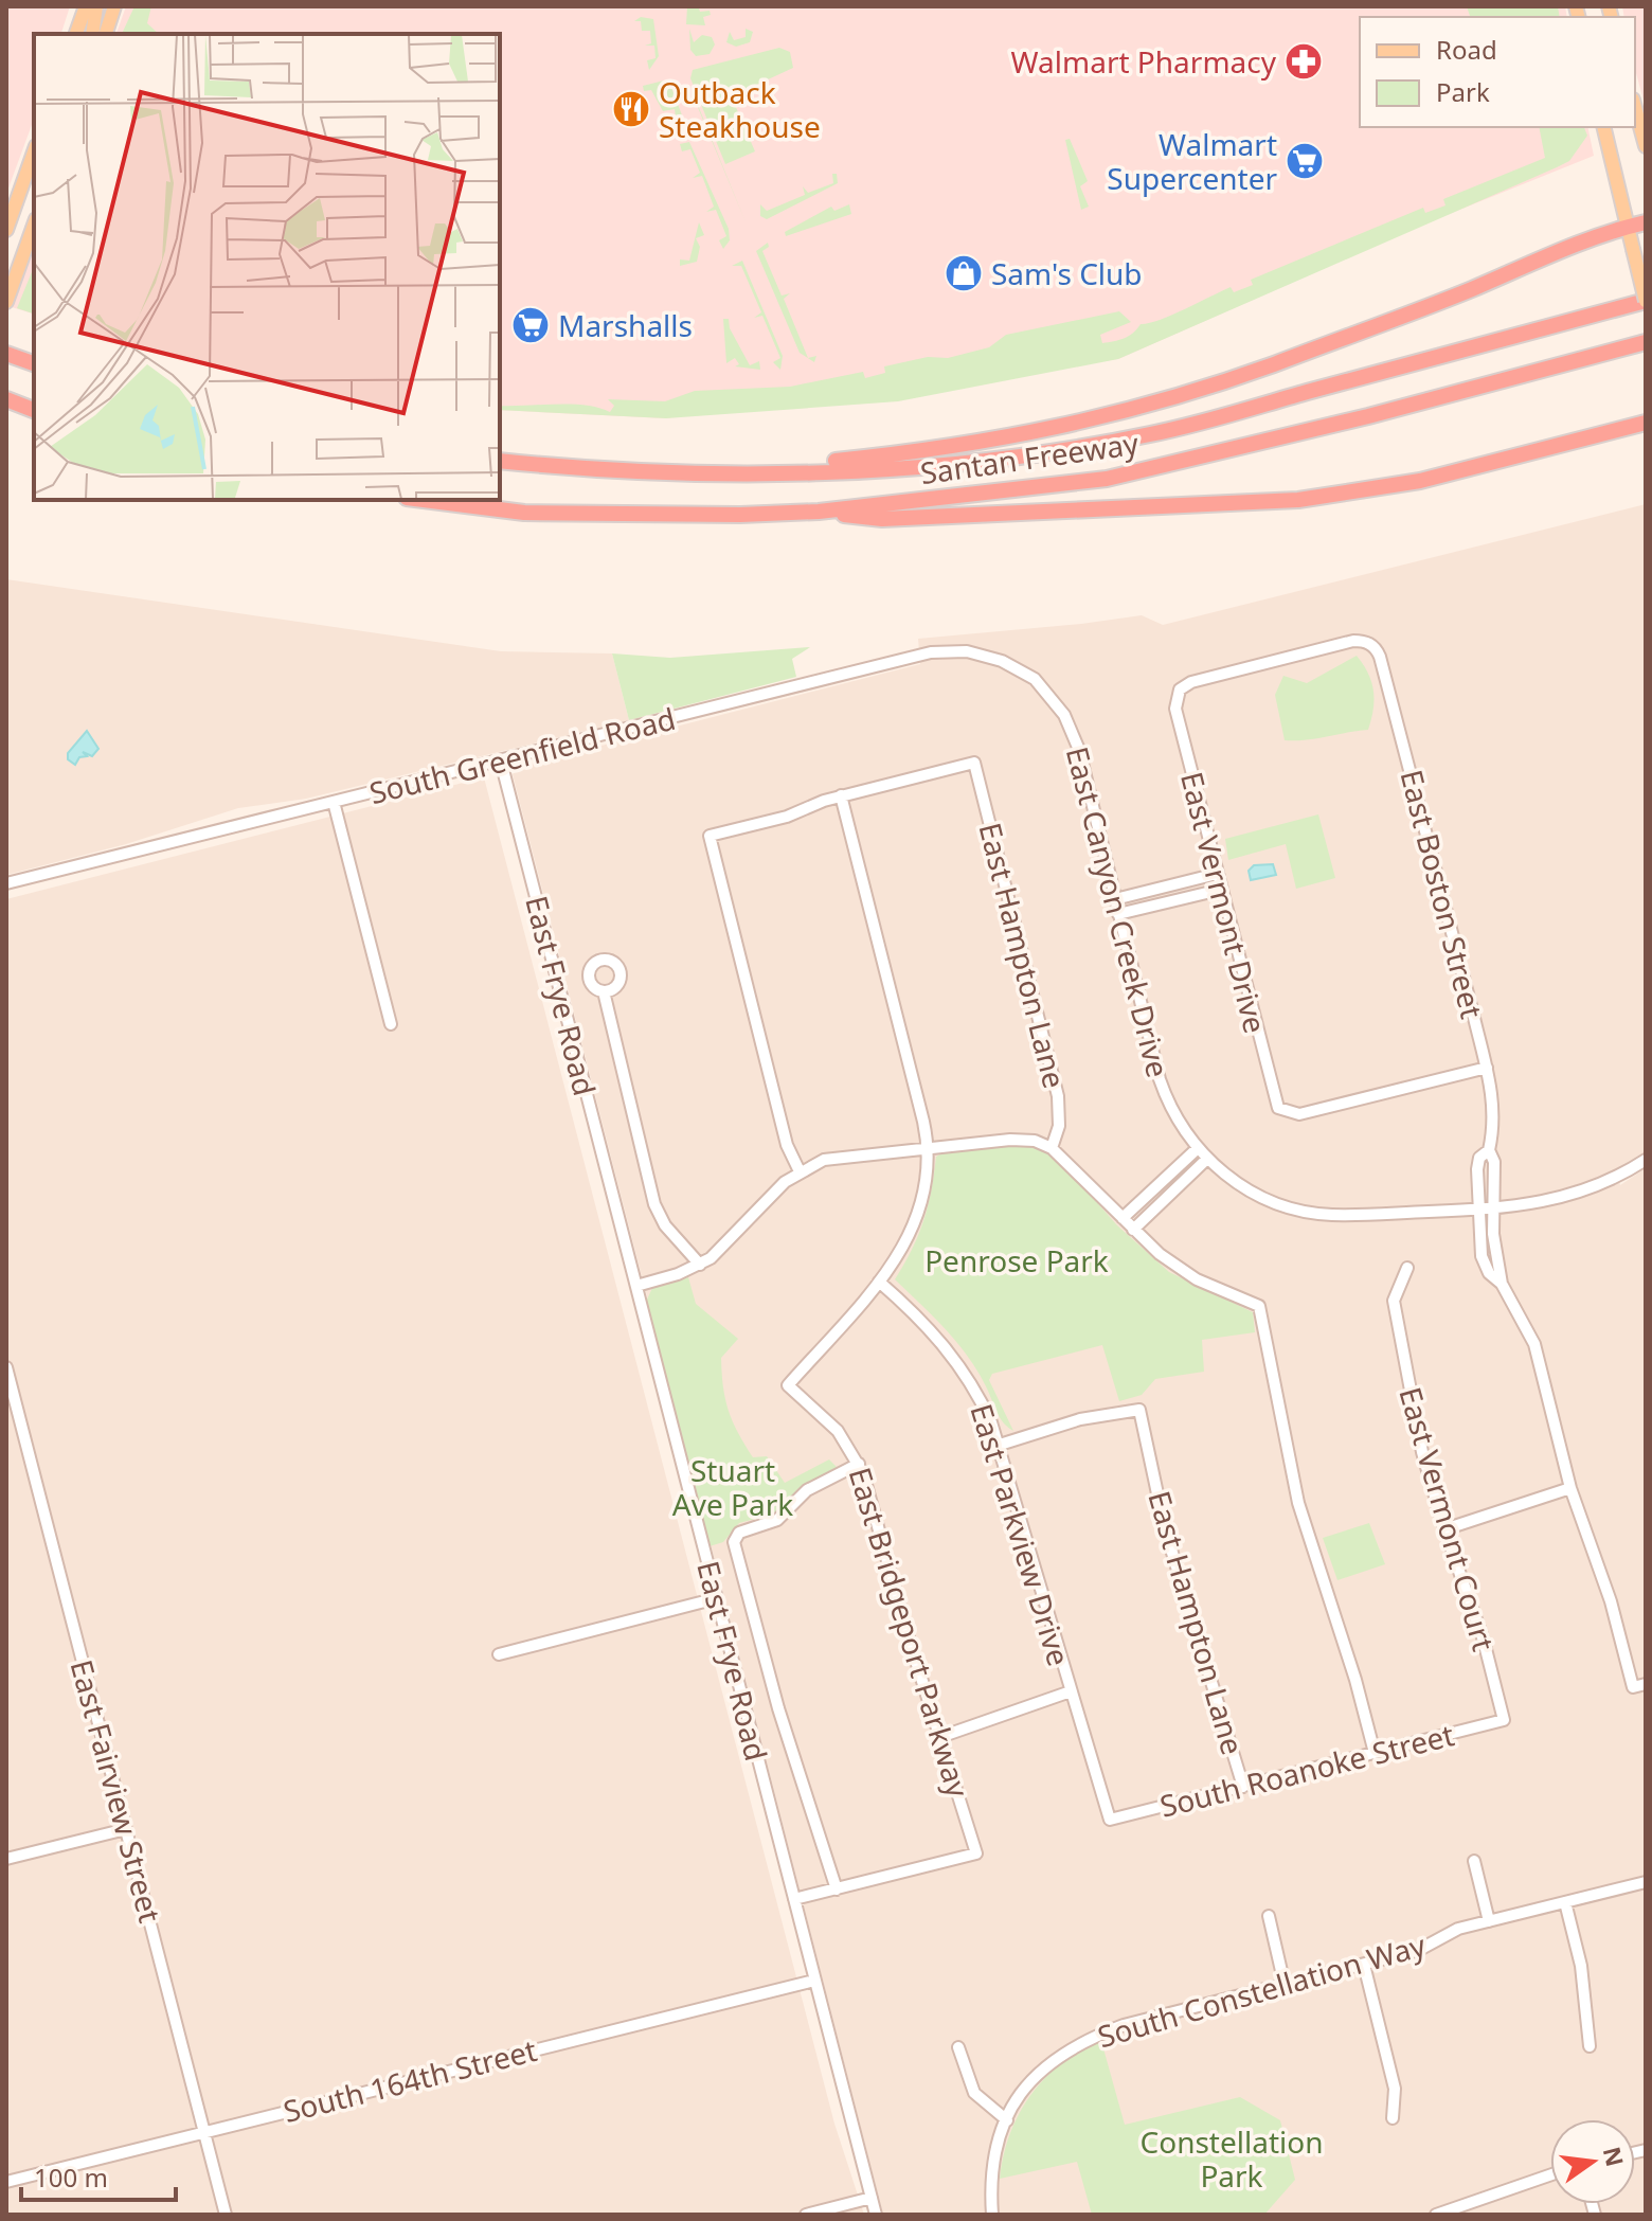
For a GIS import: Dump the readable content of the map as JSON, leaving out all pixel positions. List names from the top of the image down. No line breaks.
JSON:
{"streets":{"highway":["Santan Freeway"],"street":["South Greenfield Road","East Boston Street","East Vermont Drive","East Canyon Creek Drive","East Hampton Lane","East Frye Road","East Vermont Court","East Parkview Drive","East Bridgeport Parkway","South Roanoke Street","East Fairview Street","South Constellation Way","South 164th Street"]},"crossings":[["South Greenfield Road","East Canyon Creek Drive"],["South Greenfield Road","East Frye Road"],["East Boston Street","East Vermont Drive"],["East Boston Street","East Canyon Creek Drive"],["East Hampton Lane","East Parkview Drive"],["East Hampton Lane","South Roanoke Street"],["East Frye Road","South 164th Street"],["East Vermont Court","South Roanoke Street"],["East Parkview Drive","East Bridgeport Parkway"],["East Parkview Drive","South Roanoke Street"],["East Fairview Street","South 164th Street"]],"parks":["Penrose Park","Stuart Ave Park","Constellation Park"],"places":{"pharmacy":["Walmart Pharmacy"],"restaurant":["Outback Steakhouse"],"supermarket":["Walmart Supercenter","Marshalls"],"shop":["Sam's Club"]},"legend":["Road","Park"],"scale_bar":"100 m","north":"right"}
